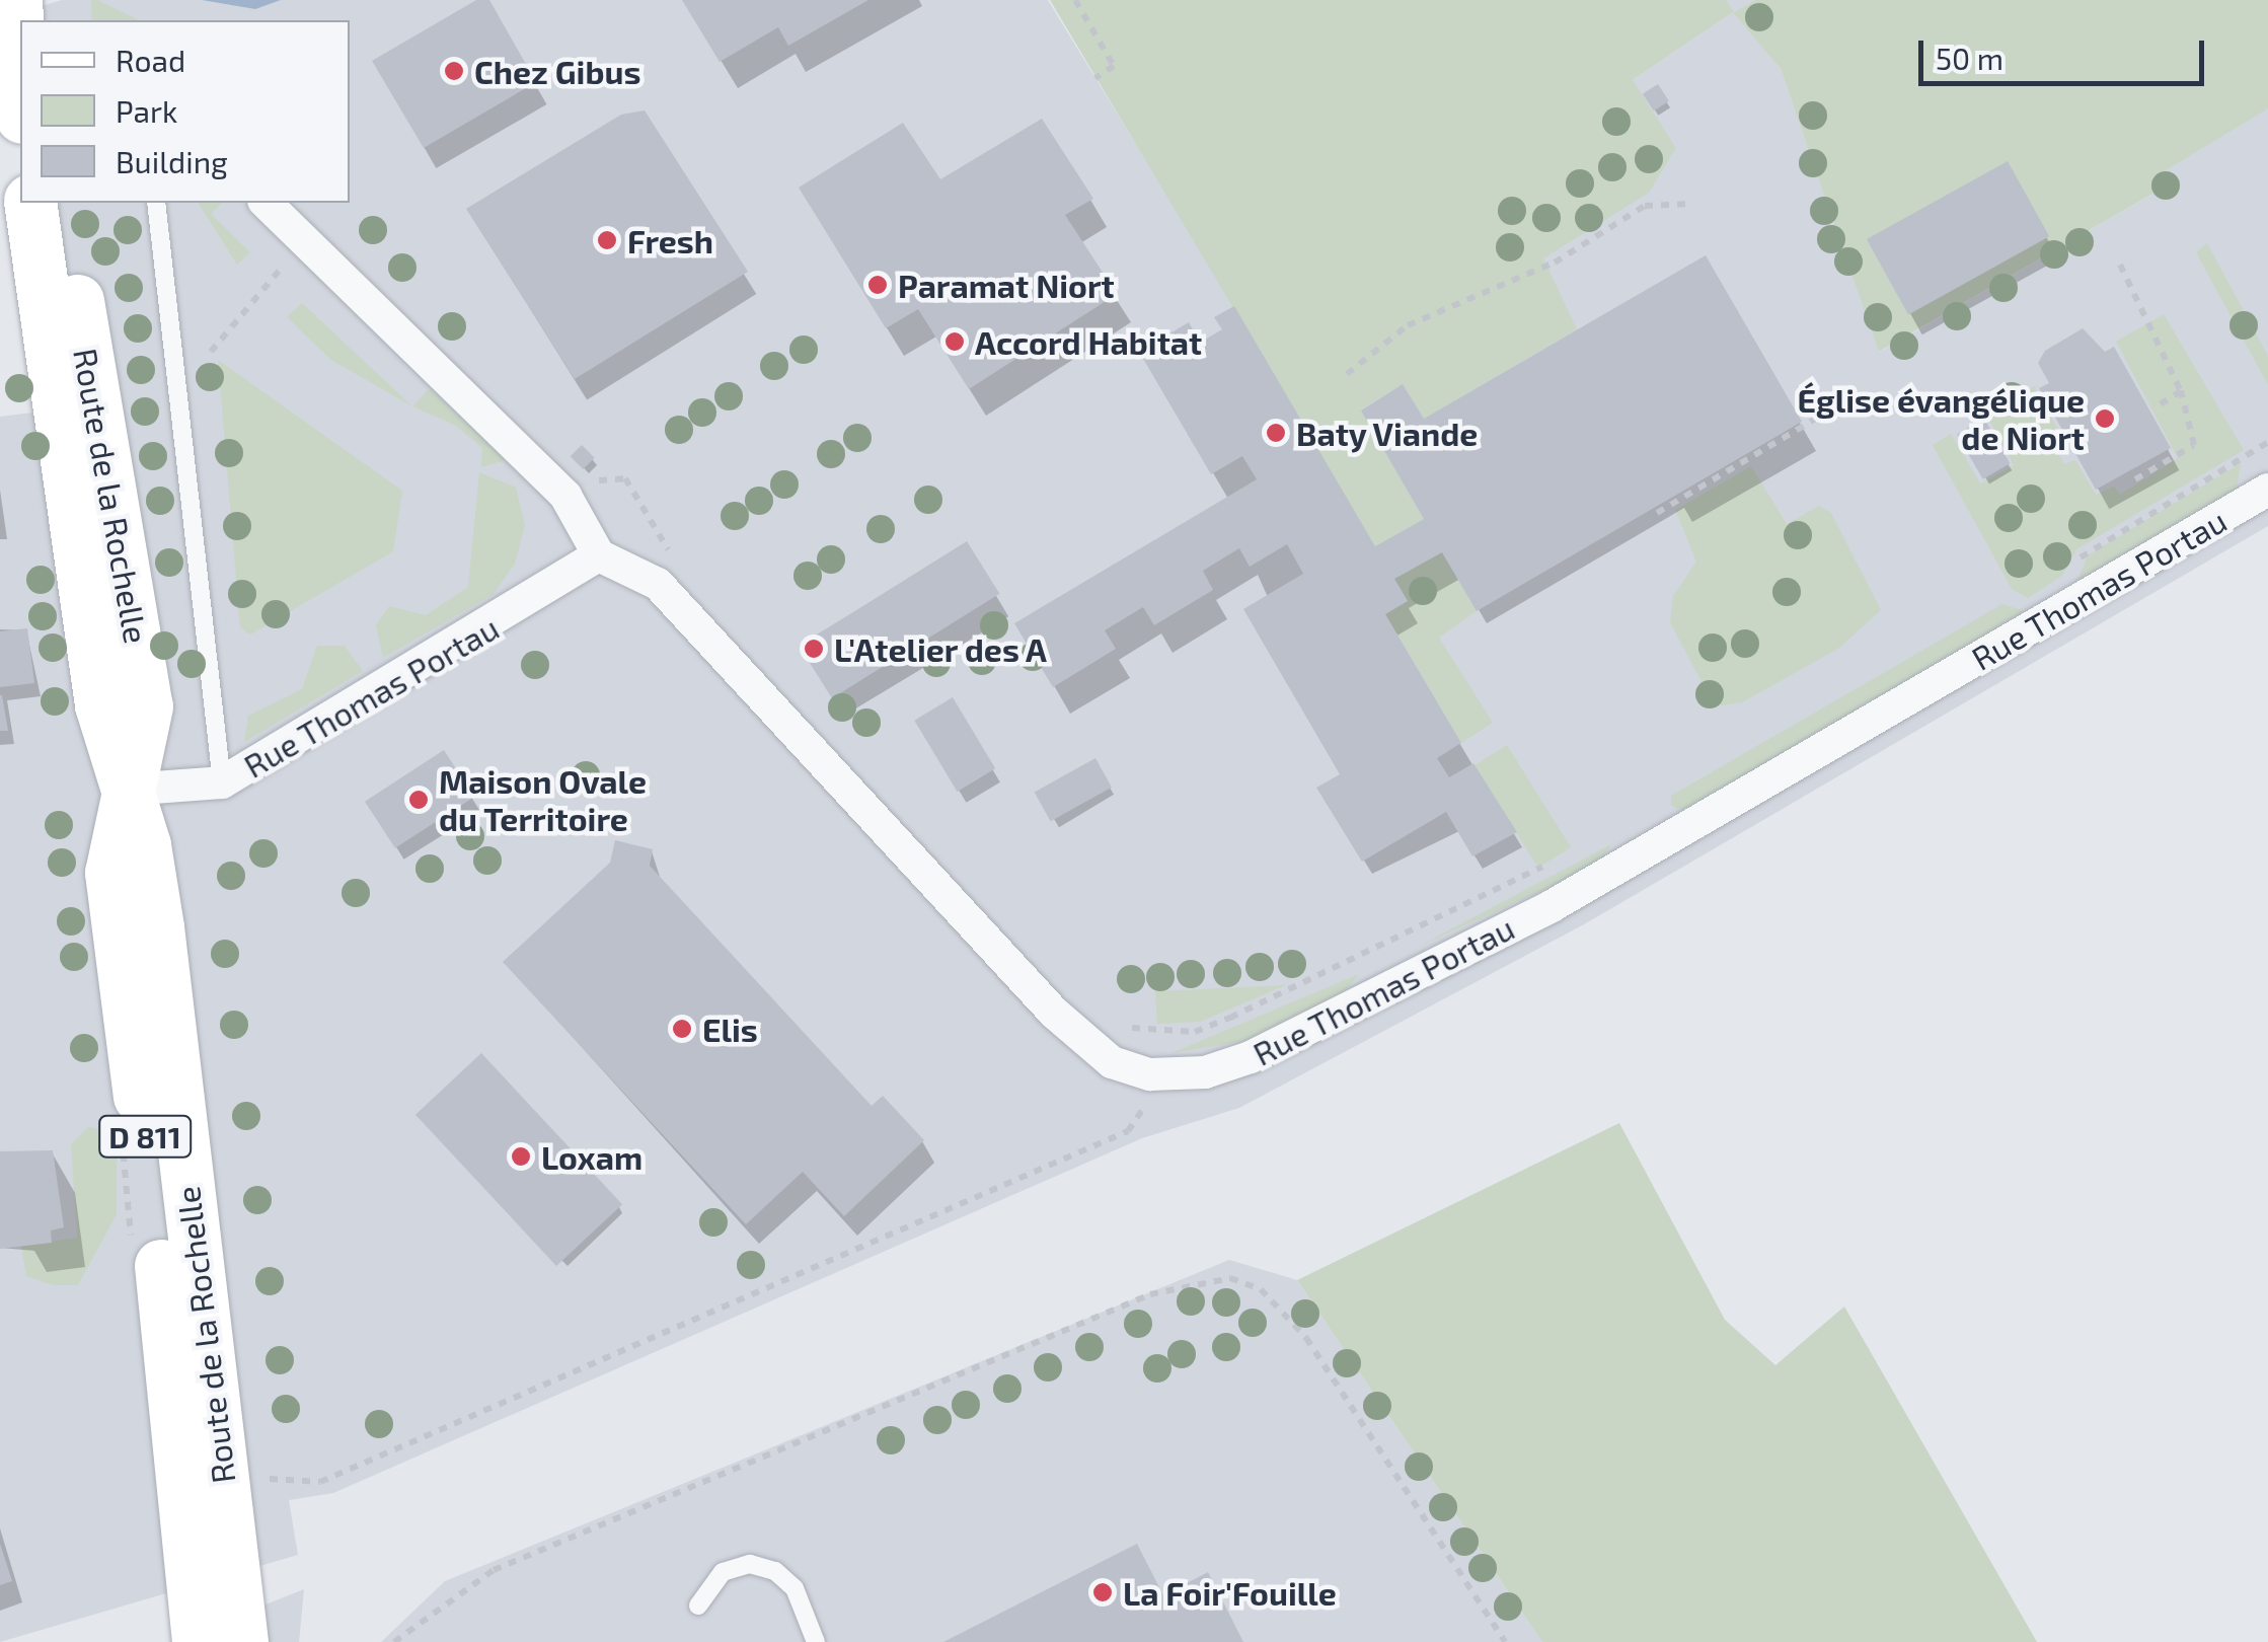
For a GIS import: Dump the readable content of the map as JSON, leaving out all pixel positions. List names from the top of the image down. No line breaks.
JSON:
{"streets":{"main road":["Route de la Rochelle","D 811"],"street":["Rue Thomas Portau"]},"crossings":[["Route de la Rochelle","Rue Thomas Portau"]],"places":["Chez Gibus","Fresh","Paramat Niort","Accord Habitat","Église évangélique de Niort","Baty Viande","L'Atelier des A","Maison Ovale du Territoire","Elis","Loxam","La Foir'Fouille"],"legend":["Road","Park","Building"],"scale_bar":"50 m"}
